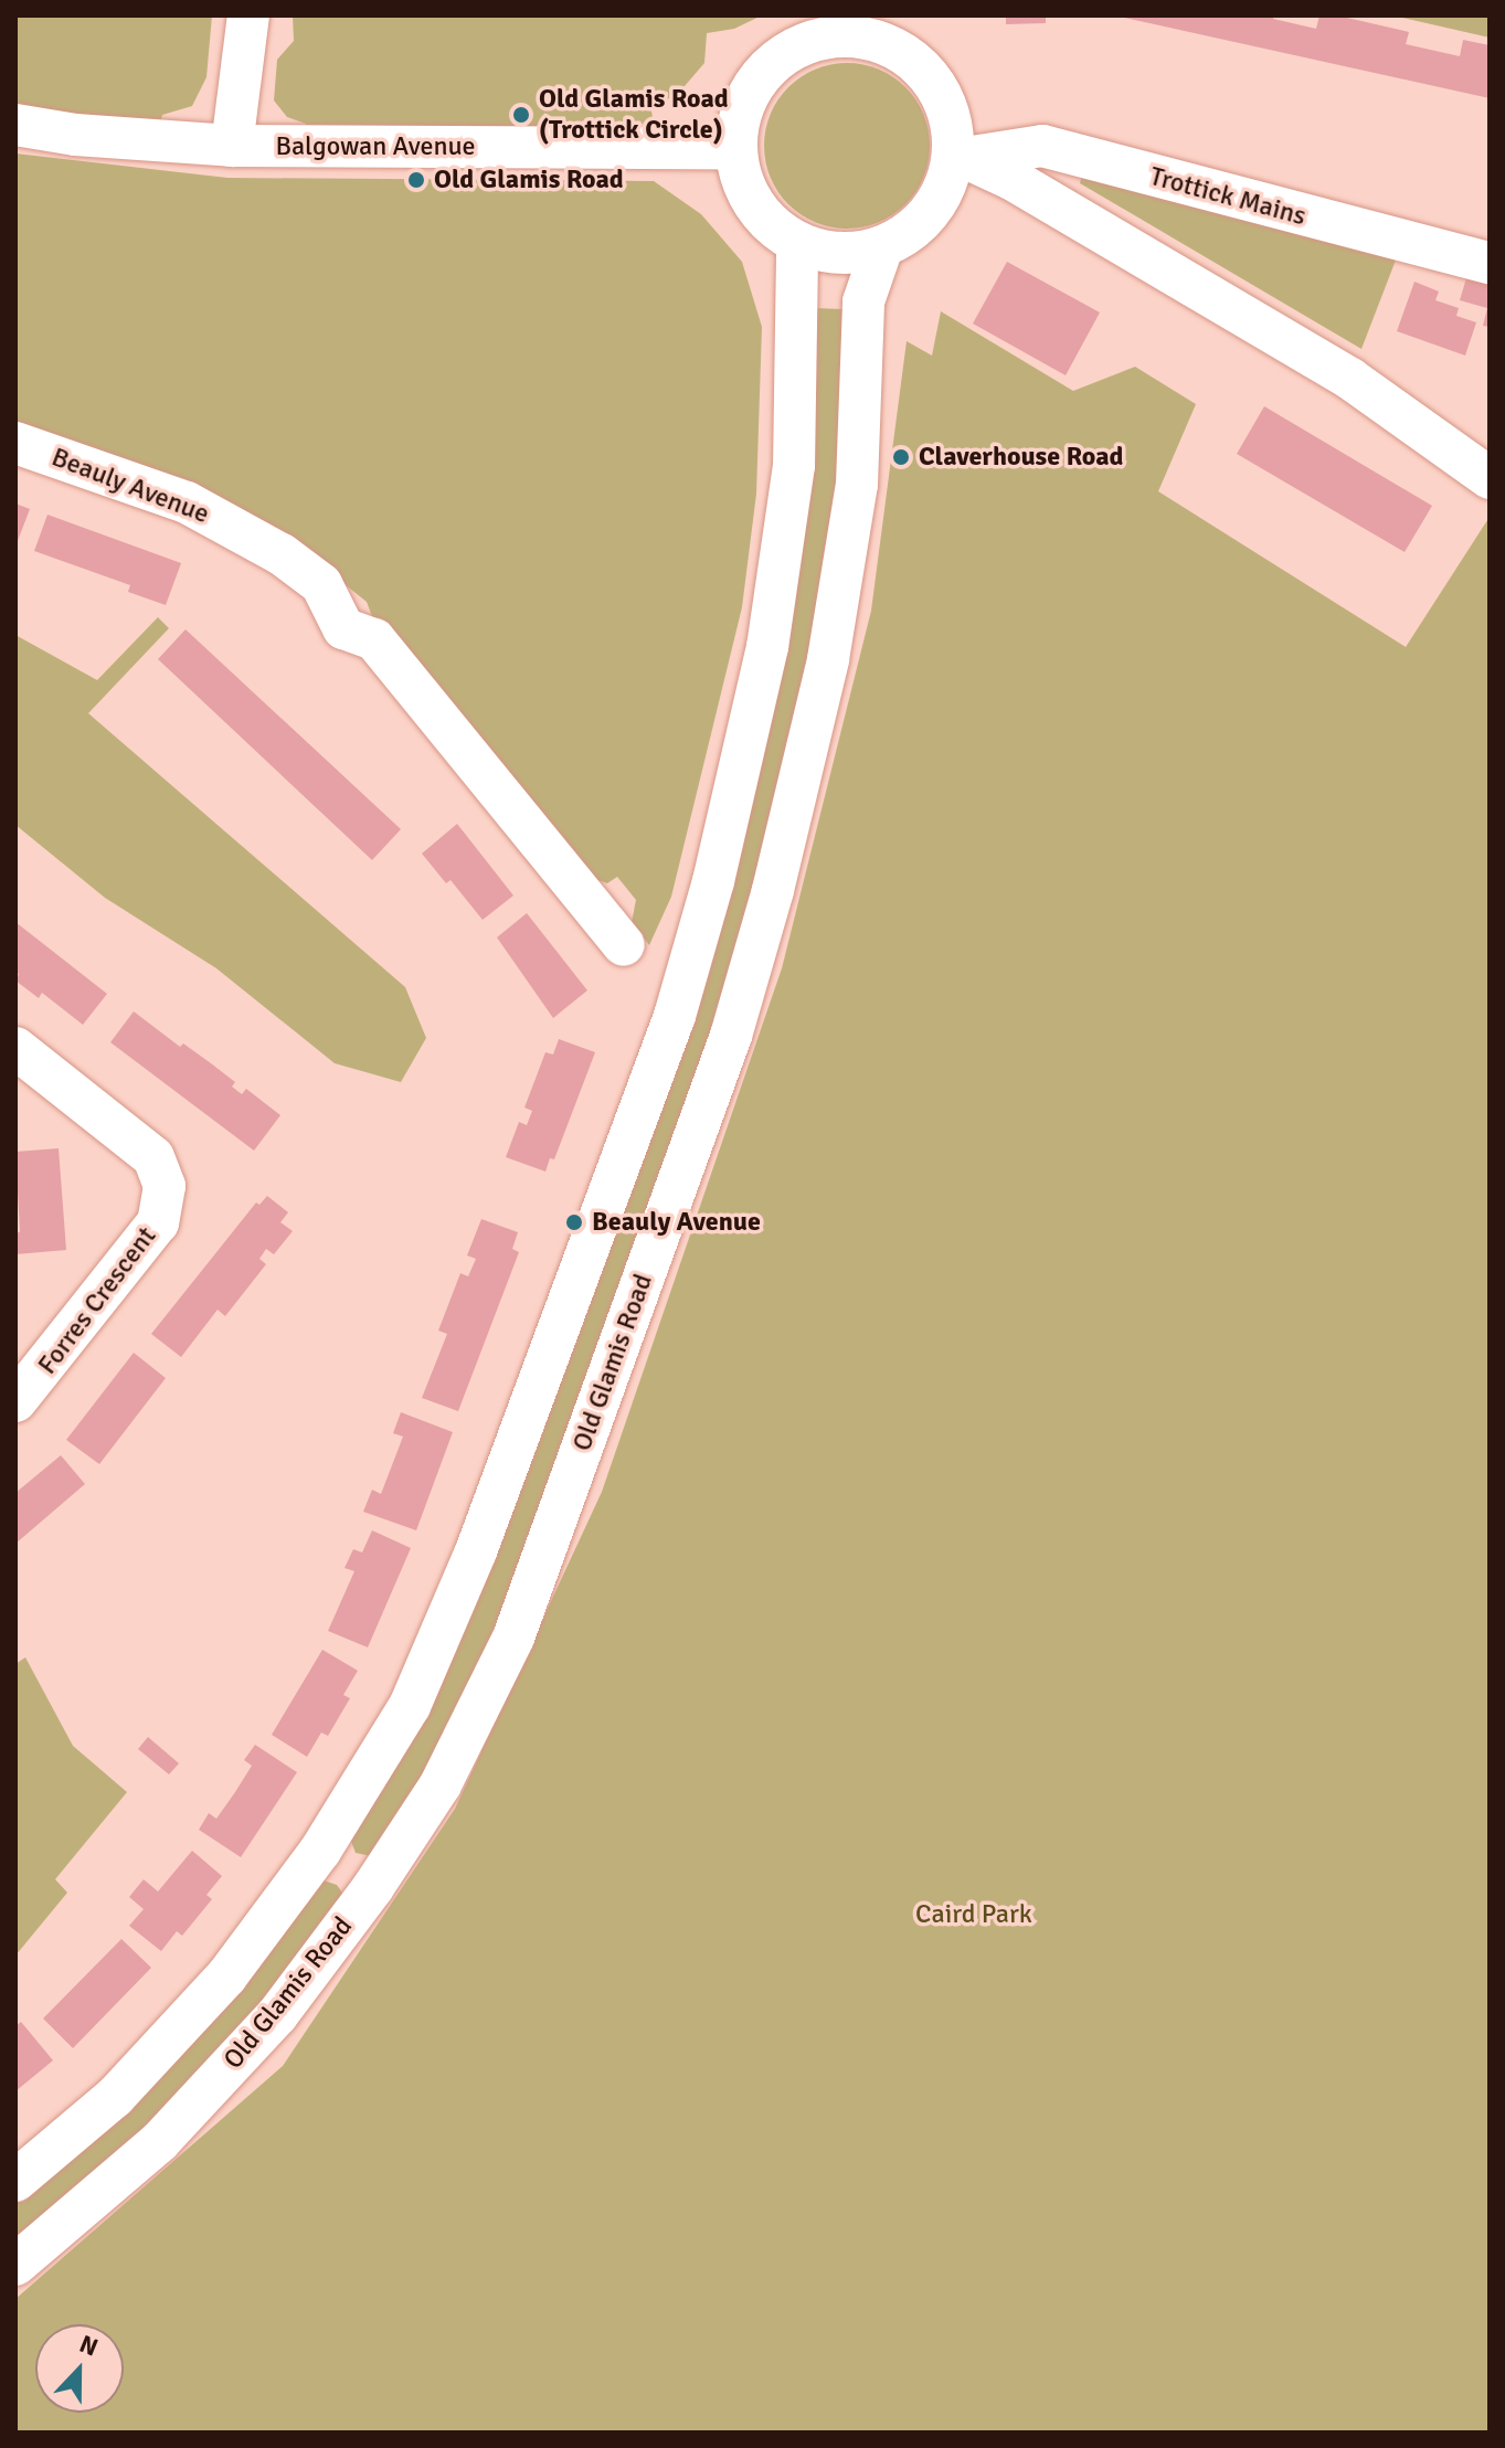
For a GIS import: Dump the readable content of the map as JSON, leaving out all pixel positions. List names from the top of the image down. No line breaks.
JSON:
{"streets":{"street":["Balgowan Avenue","Trottick Mains","Beauly Avenue","Forres Crescent","Old Glamis Road"]},"crossings":[["Balgowan Avenue","Trottick Mains"],["Balgowan Avenue","Old Glamis Road"],["Trottick Mains","Old Glamis Road"]],"parks":["Caird Park"],"places":["Old Glamis Road (Trottick Circle)","Old Glamis Road","Claverhouse Road","Beauly Avenue"],"north":"top"}
